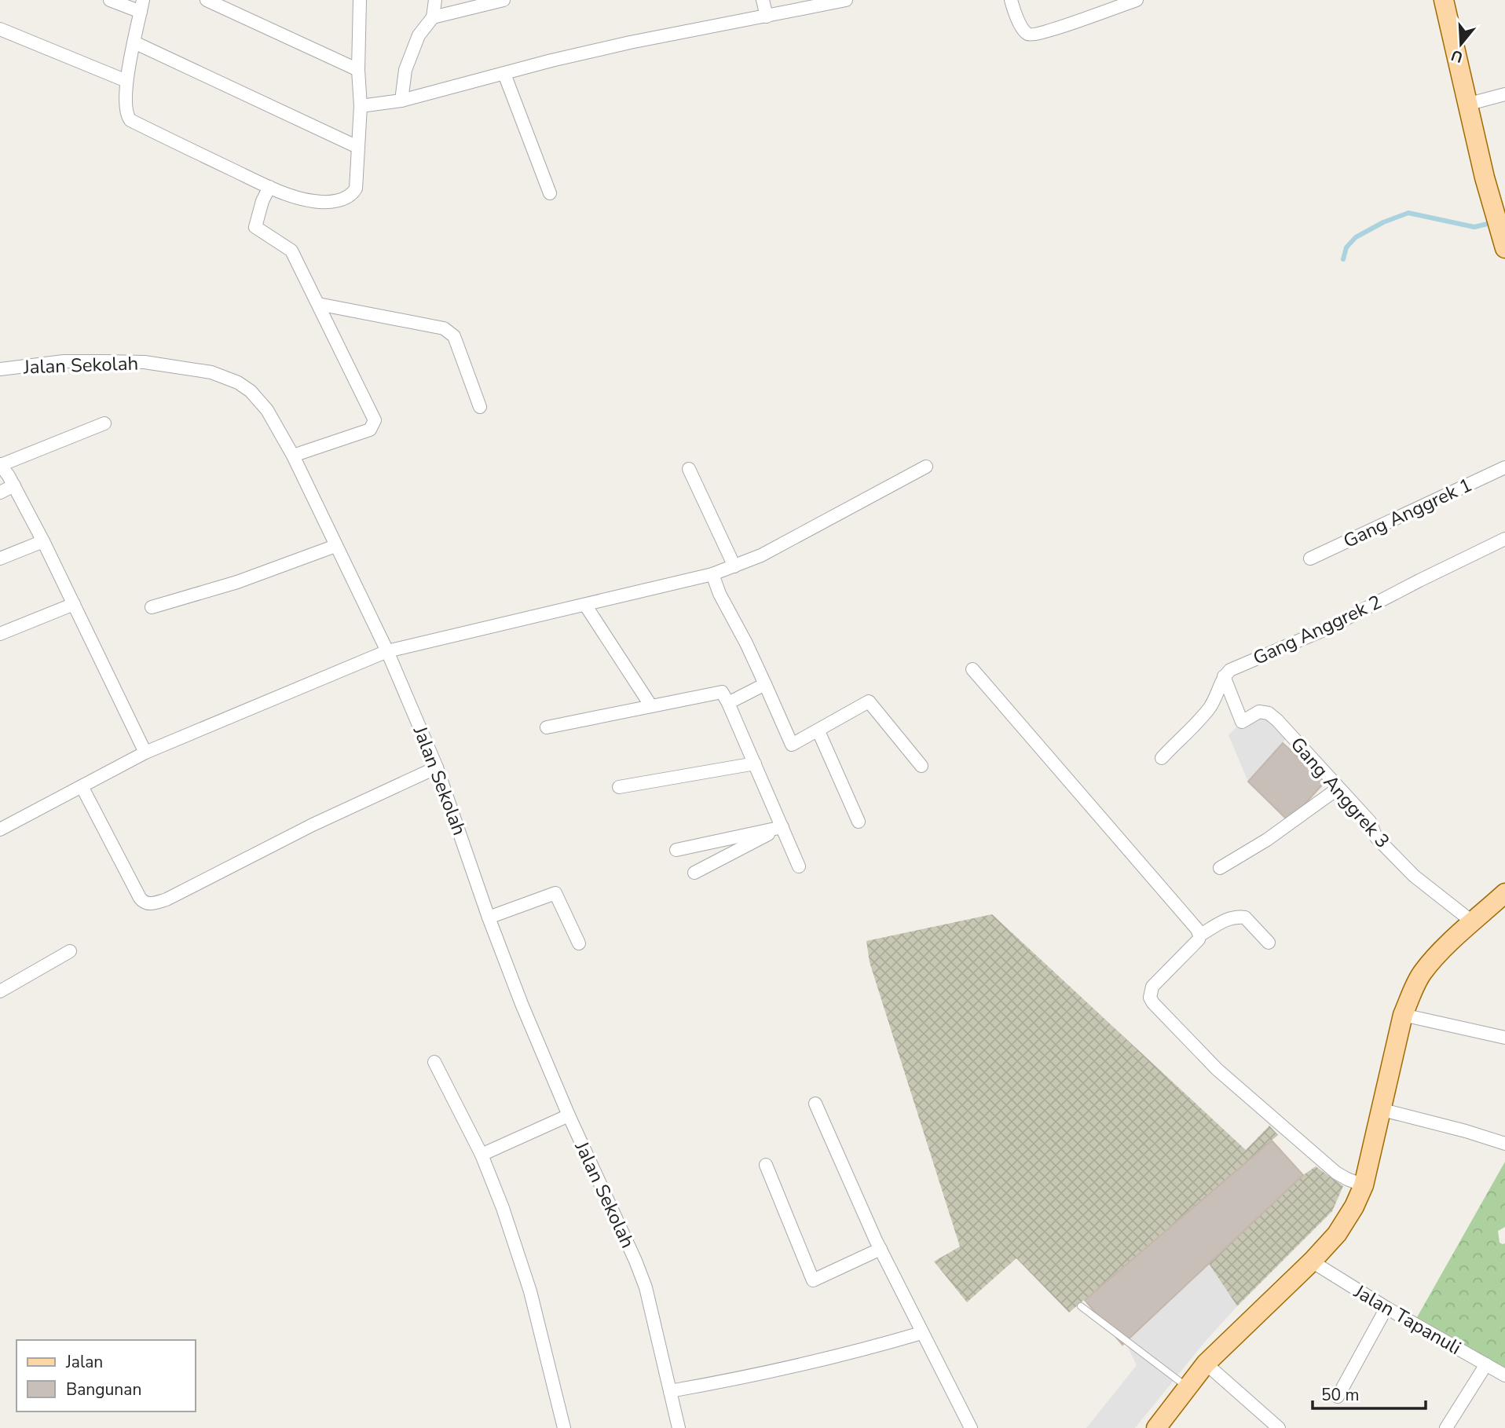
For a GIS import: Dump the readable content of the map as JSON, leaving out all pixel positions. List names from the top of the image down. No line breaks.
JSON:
{"streets":{"street":["Jalan Sekolah","Gang Anggrek 1","Gang Anggrek 2","Gang Anggrek 3","Jalan Tapanuli"]},"crossings":[["Gang Anggrek 2","Gang Anggrek 3"]],"legend":["Jalan","Bangunan"],"scale_bar":"50 m","north":"bottom"}
